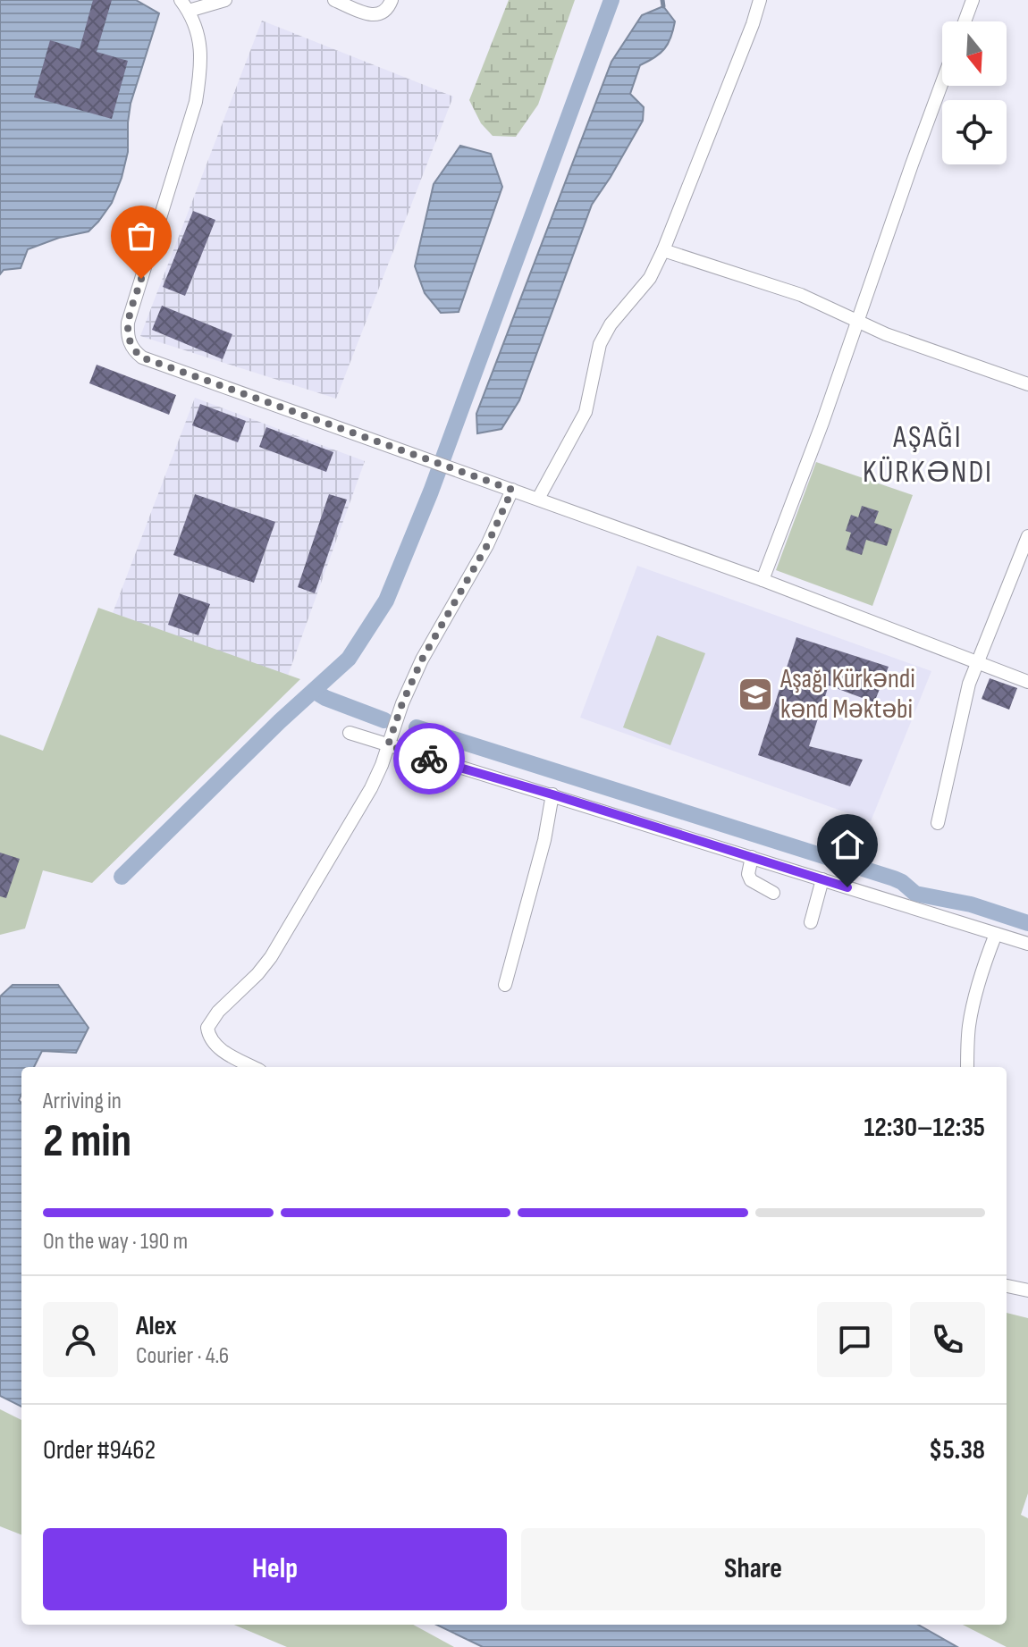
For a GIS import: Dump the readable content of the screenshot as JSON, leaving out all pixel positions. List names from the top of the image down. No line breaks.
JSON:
{"districts":["AŞAĞI KÜRKƏNDI"],"places":{"school or university":["Aşağı Kürkəndi kənd Məktəbi"]},"north":"bottom","page":{"heading":["2 min","Arriving in","12:30–12:35"],"panel":["Alex","Courier · 4.6","Order #9462","$5.38"],"bar":"On the way · 190 m","buttons":["Help","Share"]}}
